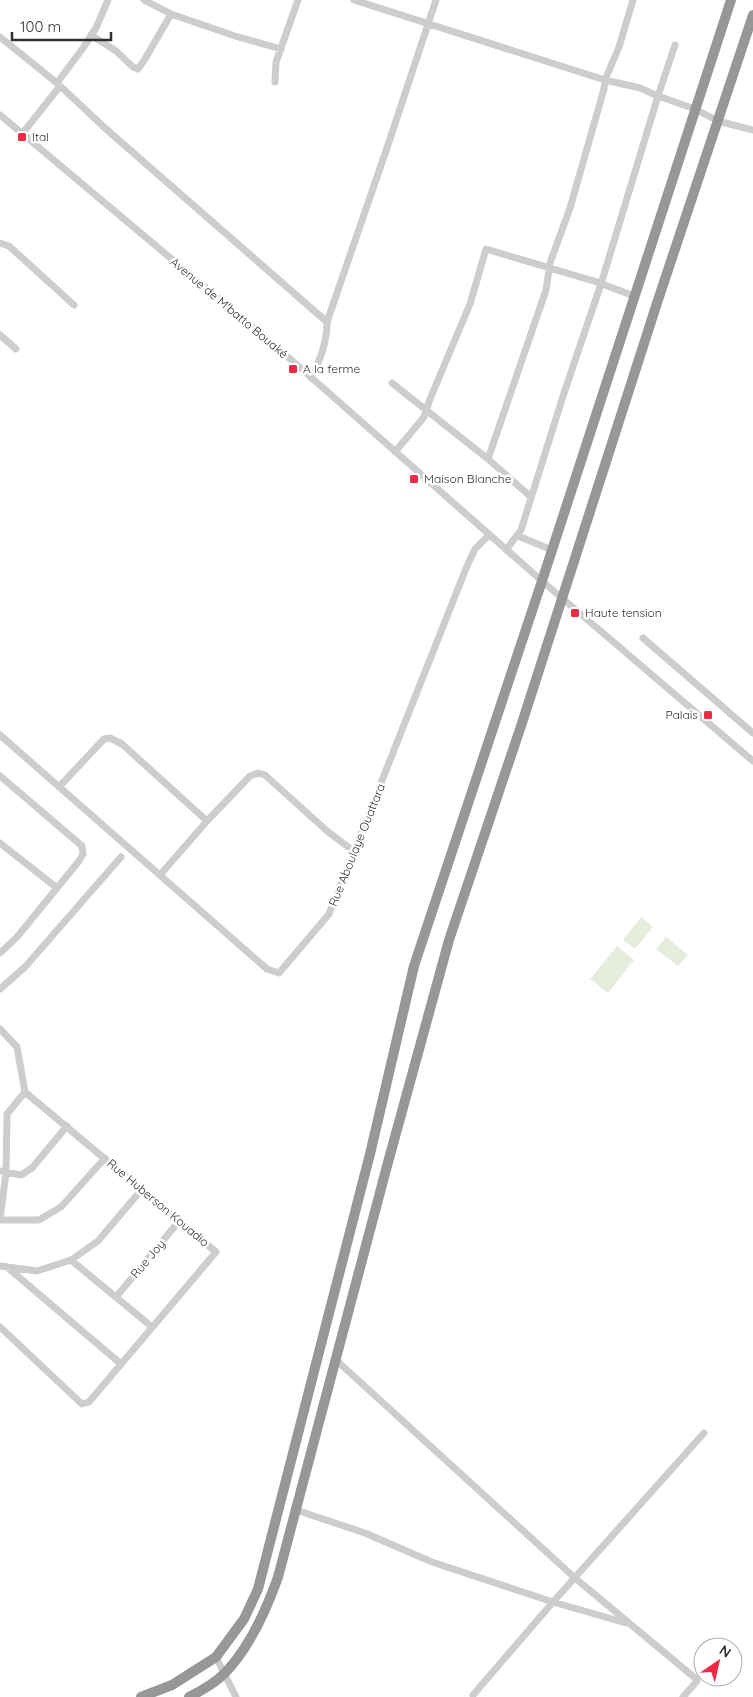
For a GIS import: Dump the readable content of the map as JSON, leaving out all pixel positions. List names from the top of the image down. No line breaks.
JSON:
{"streets":{"street":["Avenue de M'batto Bouaké","Rue Aboulaye Ouattara","Rue Huberson Kouadio","Rue Joy"]},"crossings":[["Avenue de M'batto Bouaké","Rue Aboulaye Ouattara"],["Rue Huberson Kouadio","Rue Joy"]],"places":{"transit":["Ital","A la ferme","Maison Blanche","Haute tension","Palais"]},"scale_bar":"100 m","north":"top right"}
